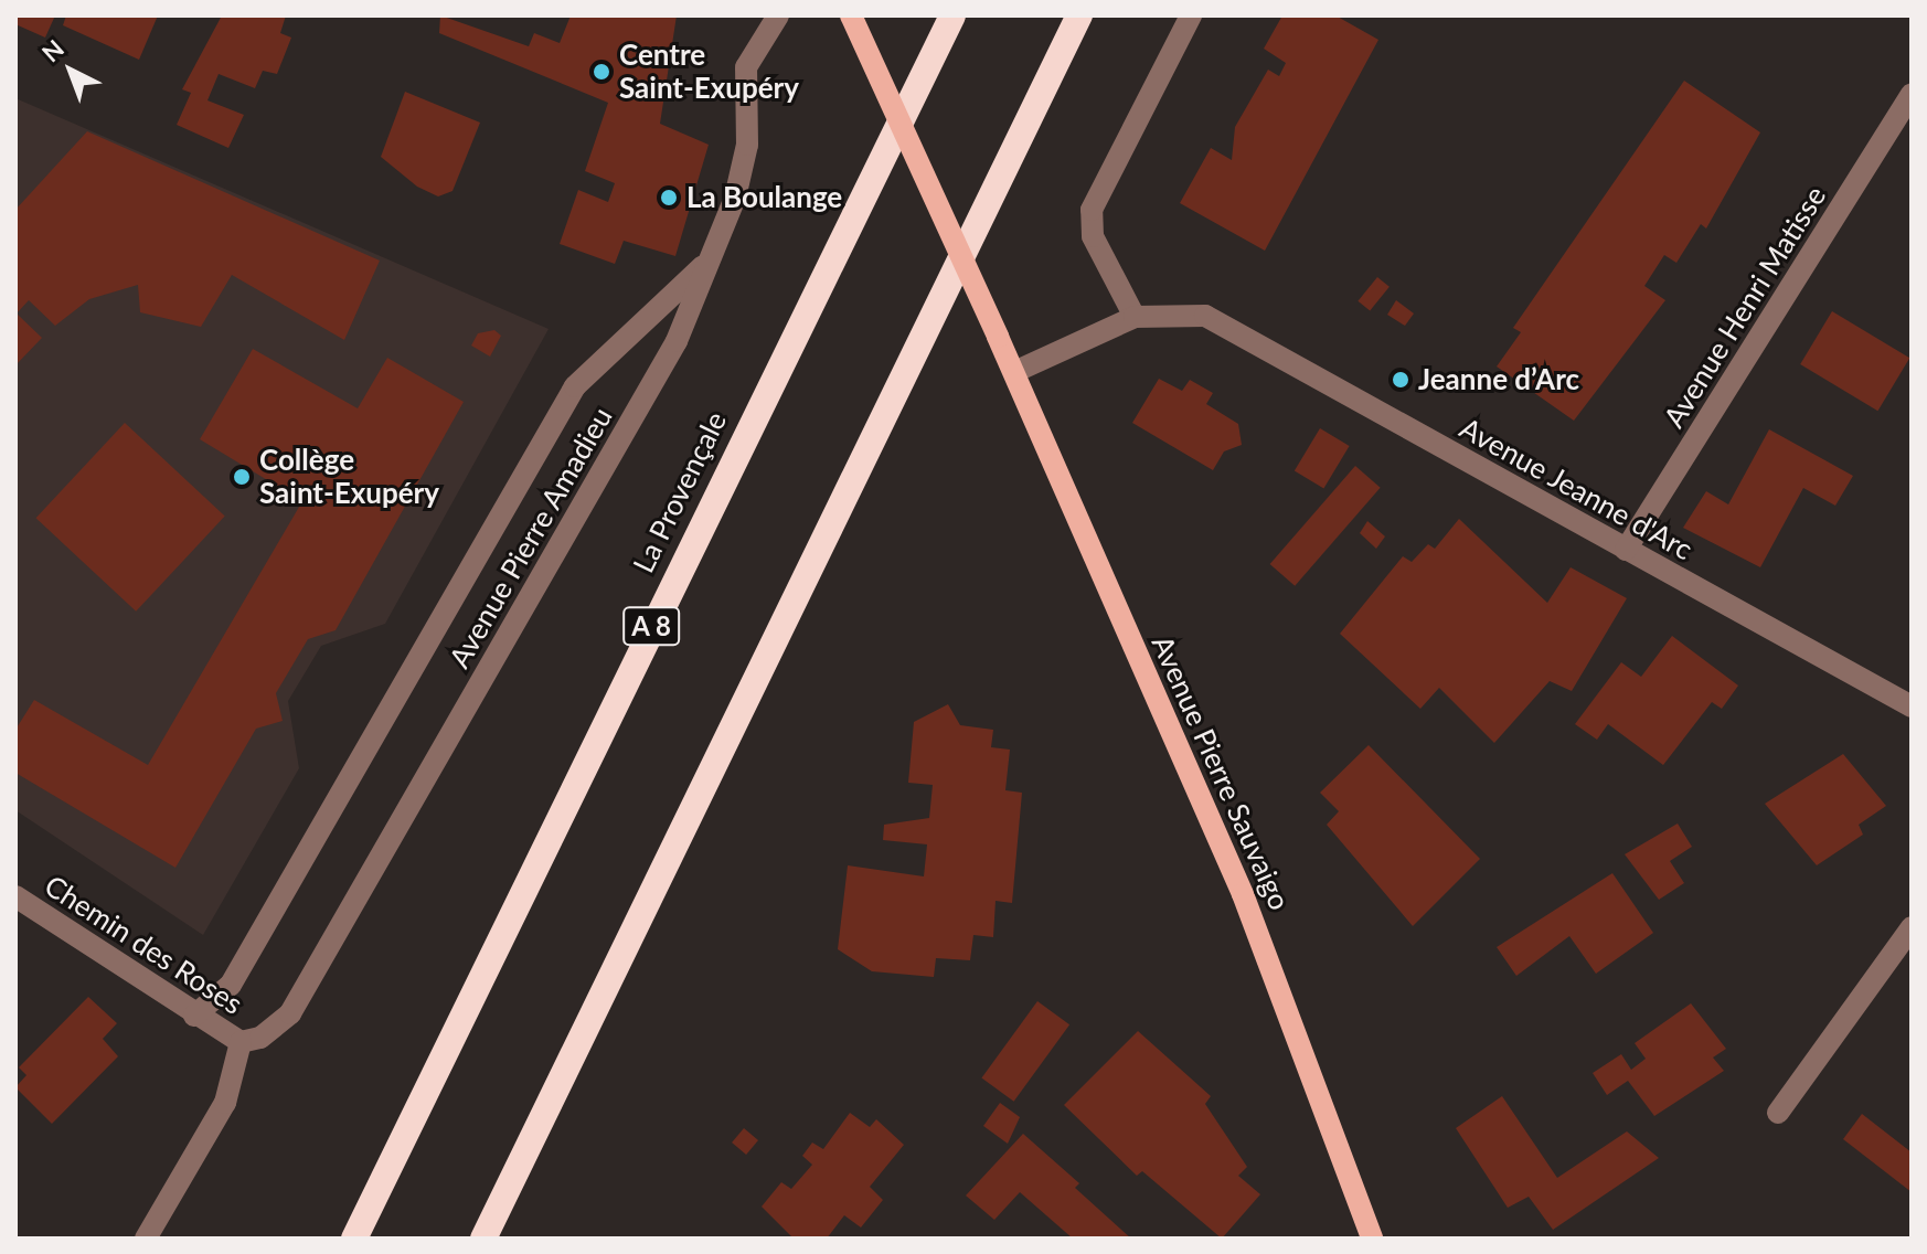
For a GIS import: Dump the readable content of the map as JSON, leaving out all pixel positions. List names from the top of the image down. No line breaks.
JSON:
{"streets":{"highway":["La Provençale","A 8"],"main road":["Avenue Pierre Sauvaigo"],"street":["Avenue Henri Matisse","Avenue Jeanne d'Arc","Avenue Pierre Amadieu","Chemin des Roses"]},"crossings":[["Avenue Henri Matisse","Avenue Jeanne d'Arc"],["Avenue Jeanne d'Arc","Avenue Pierre Sauvaigo"],["Avenue Pierre Amadieu","Chemin des Roses"]],"places":["Centre Saint-Exupéry","La Boulange","Jeanne d’Arc","Collège Saint-Exupéry"],"north":"top left"}
